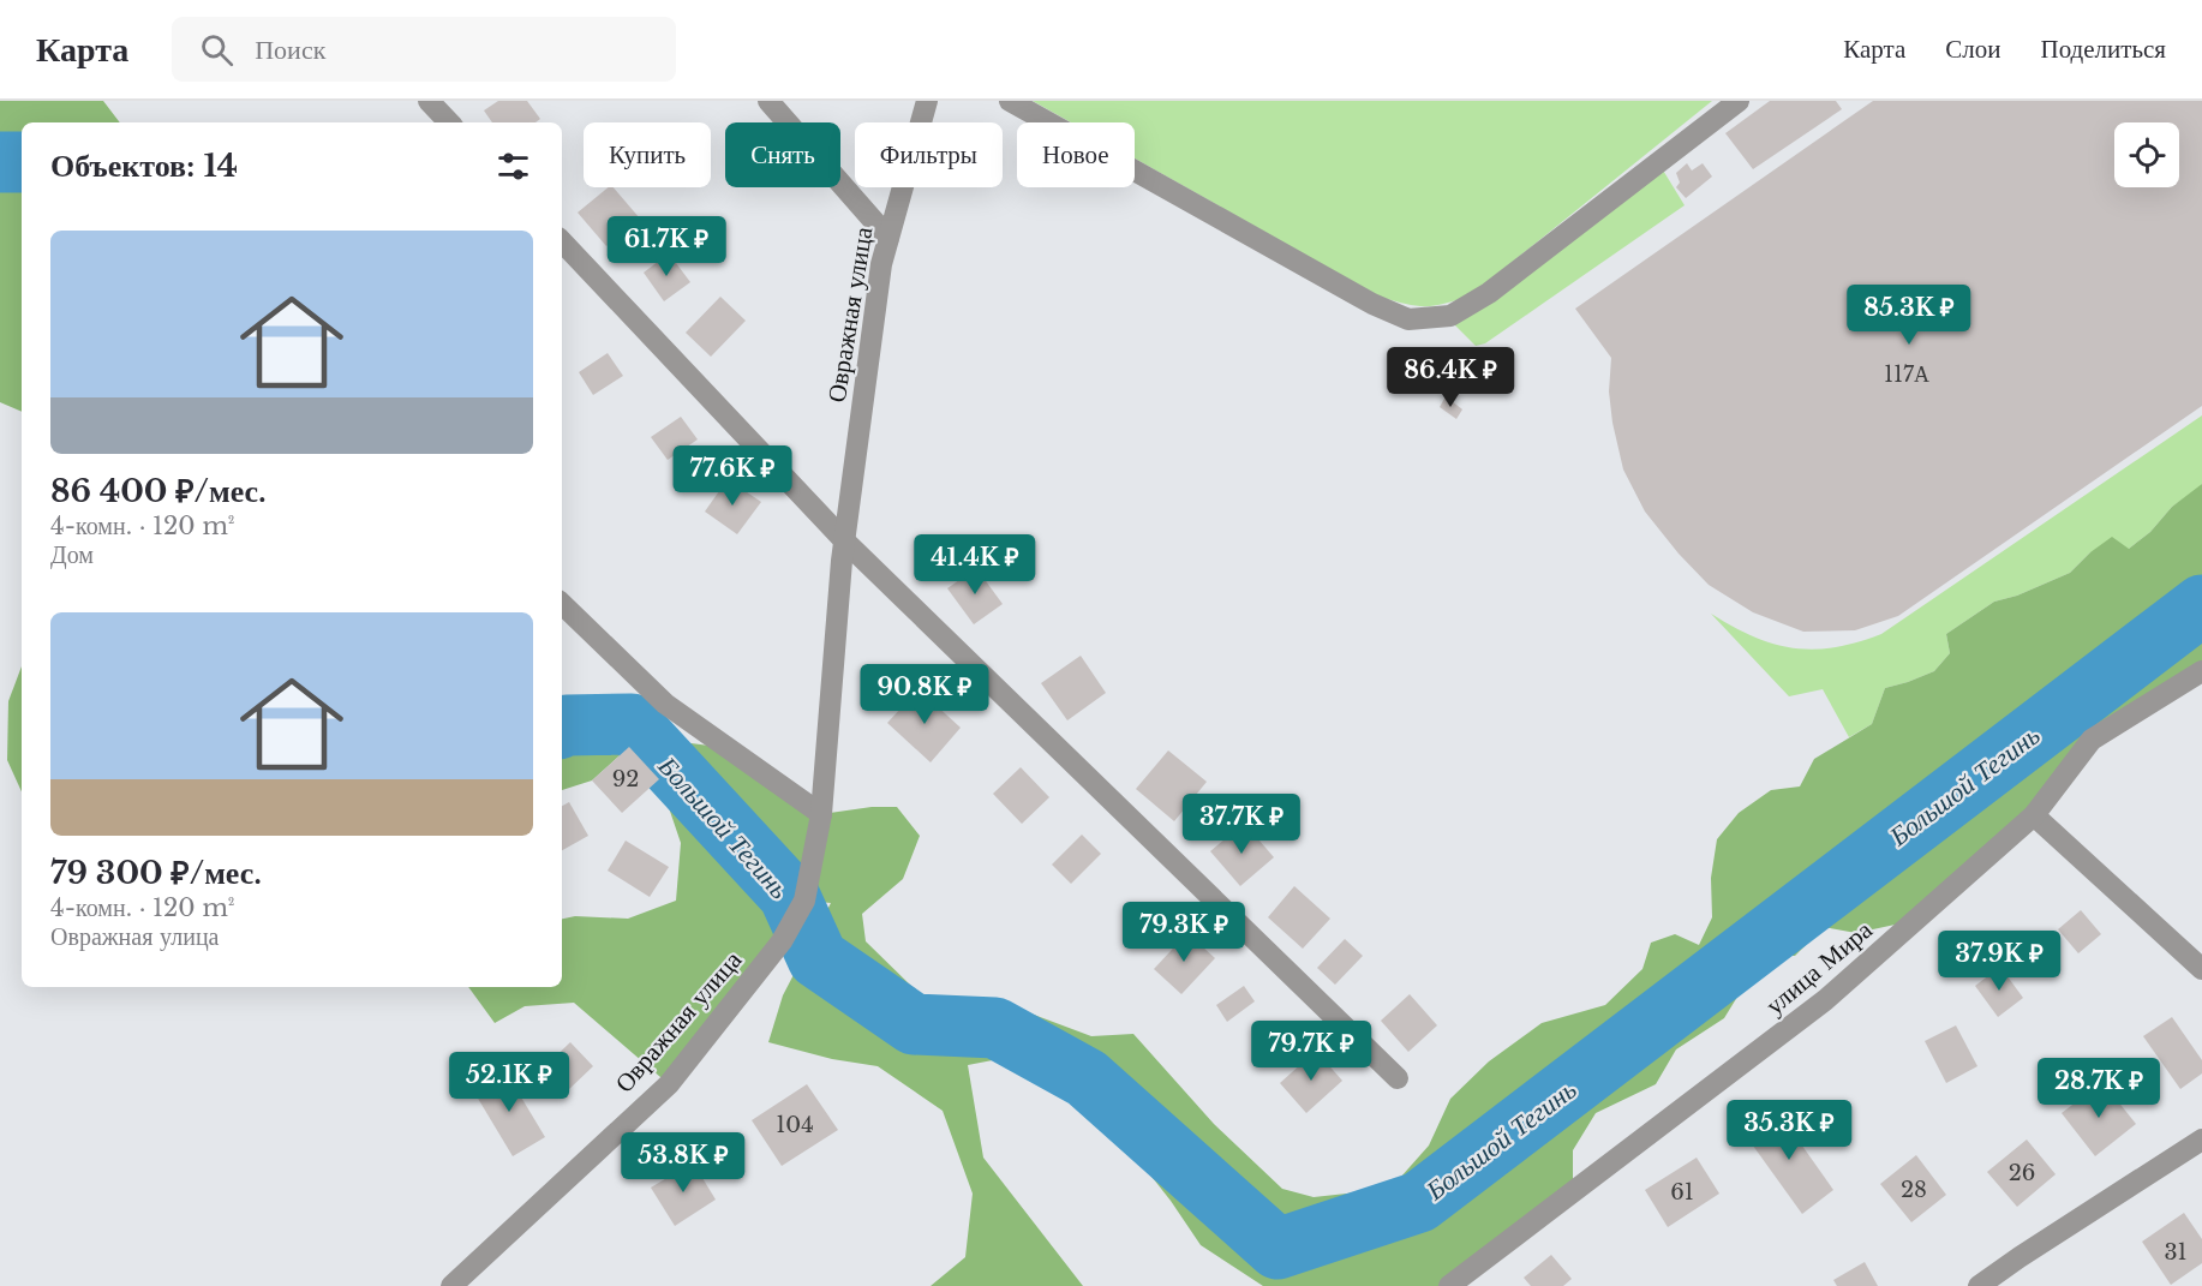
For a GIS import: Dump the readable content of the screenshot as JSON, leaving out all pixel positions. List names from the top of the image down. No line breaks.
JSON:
{"streets":{"street":["Овражная улица","улица Мира"]},"water":["Большой Тегинь"],"house_numbers":["117А","92","104","26","28","61","31"],"page":{"header":"Карта","search":"Поиск","nav":["Карта","Слои","Поделиться"],"chip":["Купить","Снять","Фильтры","Новое"],"heading":"Объектов: 14","list":[{"name":"86 400 ₽/мес.","note":"4-комн. · 120 m² · Дом"},{"name":"79 300 ₽/мес.","note":"4-комн. · 120 m² · Овражная улица"}],"price":["61.7K ₽","85.3K ₽","86.4K ₽","77.6K ₽","41.4K ₽","90.8K ₽","37.7K ₽","79.3K ₽","37.9K ₽","79.7K ₽","52.1K ₽","28.7K ₽","35.3K ₽","53.8K ₽"]}}
